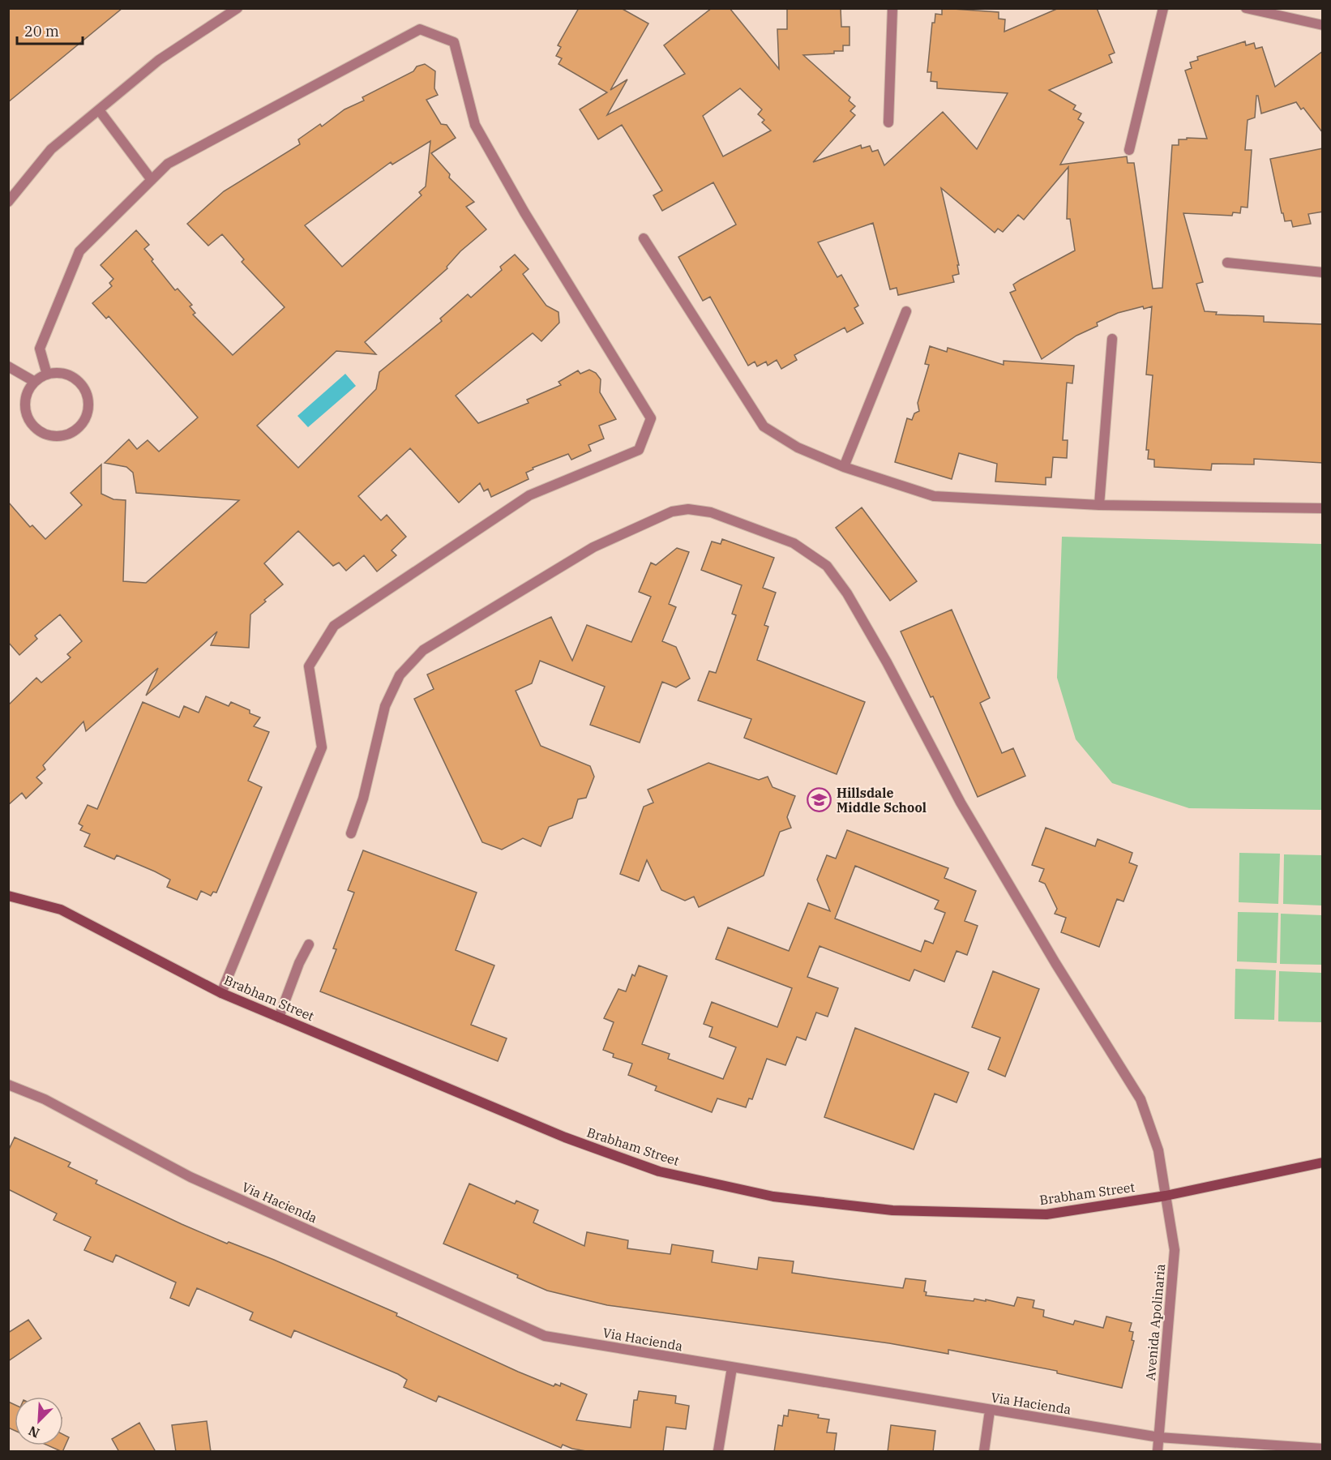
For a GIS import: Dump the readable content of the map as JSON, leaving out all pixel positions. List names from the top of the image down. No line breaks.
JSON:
{"streets":{"main road":["Brabham Street"],"street":["Via Hacienda","Avenida Apolinaria"]},"crossings":[["Brabham Street","Avenida Apolinaria"],["Via Hacienda","Avenida Apolinaria"]],"places":{"school or university":["Hillsdale Middle School"]},"scale_bar":"20 m","north":"bottom left"}
